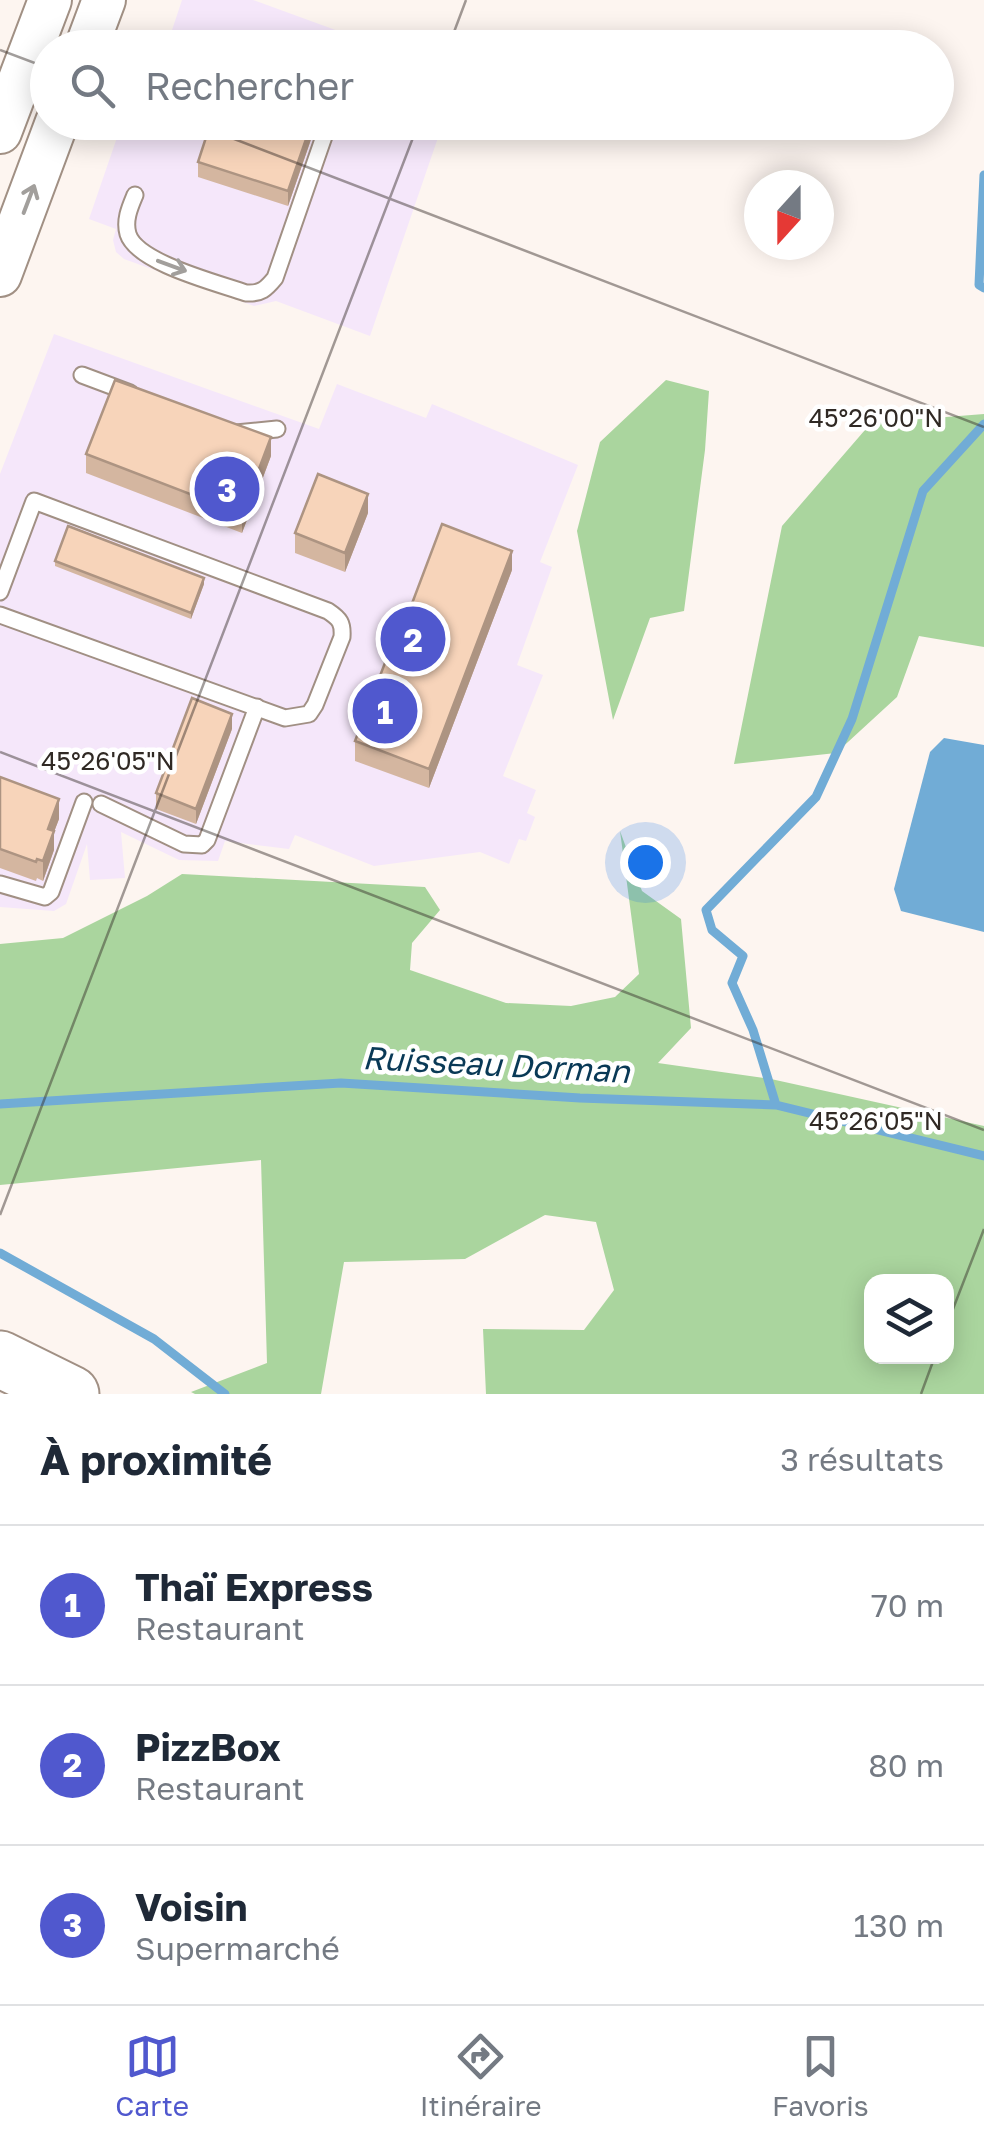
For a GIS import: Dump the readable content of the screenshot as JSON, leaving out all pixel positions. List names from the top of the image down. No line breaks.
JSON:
{"water":["Ruisseau Dorman"],"north":"bottom","page":{"search":"Rechercher","pins":["3","2","1"],"heading":["À proximité","3 résultats"],"list":[{"mark":"1","name":"Thaï Express","note":"Restaurant","value":"70 m"},{"mark":"2","name":"PizzBox","note":"Restaurant","value":"80 m"},{"mark":"3","name":"Voisin","note":"Supermarché","value":"130 m"}],"nav":["Carte","Itinéraire","Favoris"]},"coordinates":["45°26'00\"N","45°26'05\"N"]}
